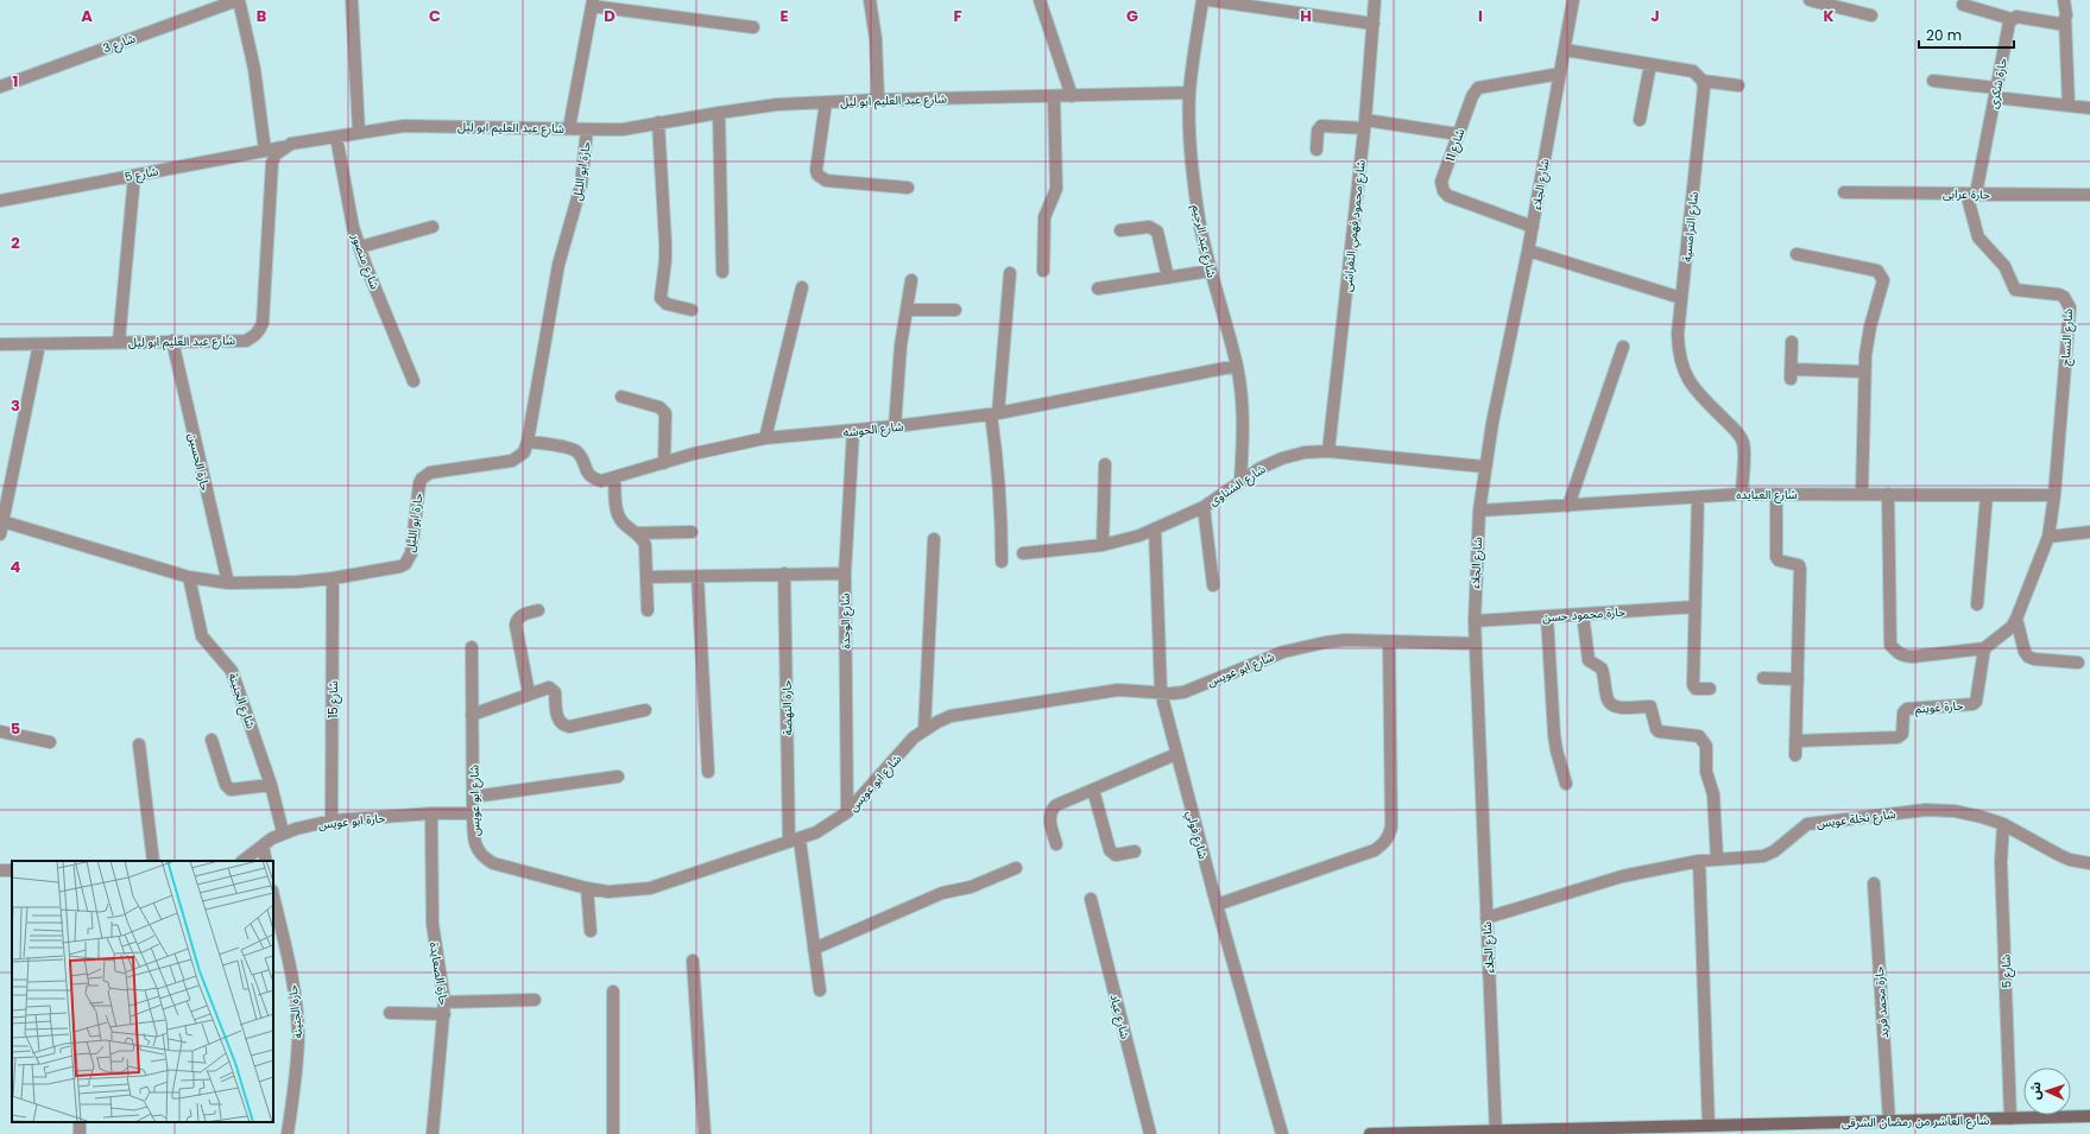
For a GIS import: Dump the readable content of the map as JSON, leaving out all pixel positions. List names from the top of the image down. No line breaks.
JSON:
{"streets":{"street":["شارع 3","حارة شكرى","شارع عبد العليم ابو ليل","شارع 11","حارة ابو الليل","شارع 5","شارع الجلاء","حارة عرابى","شارع محمود فهمي النقراشى","شارع الترامسية","شارع عبد الرحيم","شارع منصور","شارع النساج","شارع الحوشه","حارة الحسين","شارع الشناوى","شارع العيايده","حارة محمود حسن","شارع الوحدة","شارع ابو عويس","شارع 15","شارع الجنينة","حارة غوينم","حارة النهضة","شارع نخلة عويس","حارة ابو عويس","شارع فولي","حارة الصعايدة","حارة محمد فريد","حارة الجنينة","شارع عياد","شارع العاشر من رمضان الشرقى"]},"crossings":[["حارة شكرى","حارة عرابى"],["حارة شكرى","شارع النساج"],["شارع عبد العليم ابو ليل","حارة ابو الليل"],["شارع عبد العليم ابو ليل","شارع 5"],["شارع عبد العليم ابو ليل","شارع عبد الرحيم"],["شارع عبد العليم ابو ليل","شارع منصور"],["شارع عبد العليم ابو ليل","حارة الحسين"],["شارع 11","شارع الجلاء"],["حارة ابو الليل","شارع الحوشه"],["حارة ابو الليل","حارة الحسين"],["حارة ابو الليل","شارع 15"],["حارة ابو الليل","شارع الجنينة"],["شارع 5","شارع نخلة عويس"],["شارع 5","شارع العاشر من رمضان الشرقى"],["شارع الجلاء","شارع الشناوى"],["شارع الجلاء","شارع العيايده"],["شارع الجلاء","حارة محمود حسن"],["شارع الجلاء","شارع ابو عويس"],["شارع الجلاء","شارع نخلة عويس"],["شارع الجلاء","شارع العاشر من رمضان الشرقى"],["حارة عرابى","شارع النساج"],["شارع محمود فهمي النقراشى","شارع الشناوى"],["شارع الترامسية","شارع العيايده"],["شارع عبد الرحيم","شارع الحوشه"],["شارع عبد الرحيم","شارع الشناوى"],["شارع النساج","شارع العيايده"],["شارع الحوشه","شارع الوحدة"],["شارع الشناوى","شارع فولي"],["شارع الوحدة","شارع ابو عويس"],["شارع ابو عويس","حارة النهضة"],["شارع ابو عويس","حارة ابو عويس"],["شارع ابو عويس","شارع فولي"],["شارع 15","حارة ابو عويس"],["شارع الجنينة","حارة ابو عويس"],["حارة ابو عويس","حارة الصعايدة"],["حارة محمد فريد","شارع العاشر من رمضان الشرقى"]],"scale_bar":"20 m","north":"left","grid":{"columns":["A","B","C","D","E","F","G","H","I","J","K"],"rows":["1","2","3","4","5"]}}
